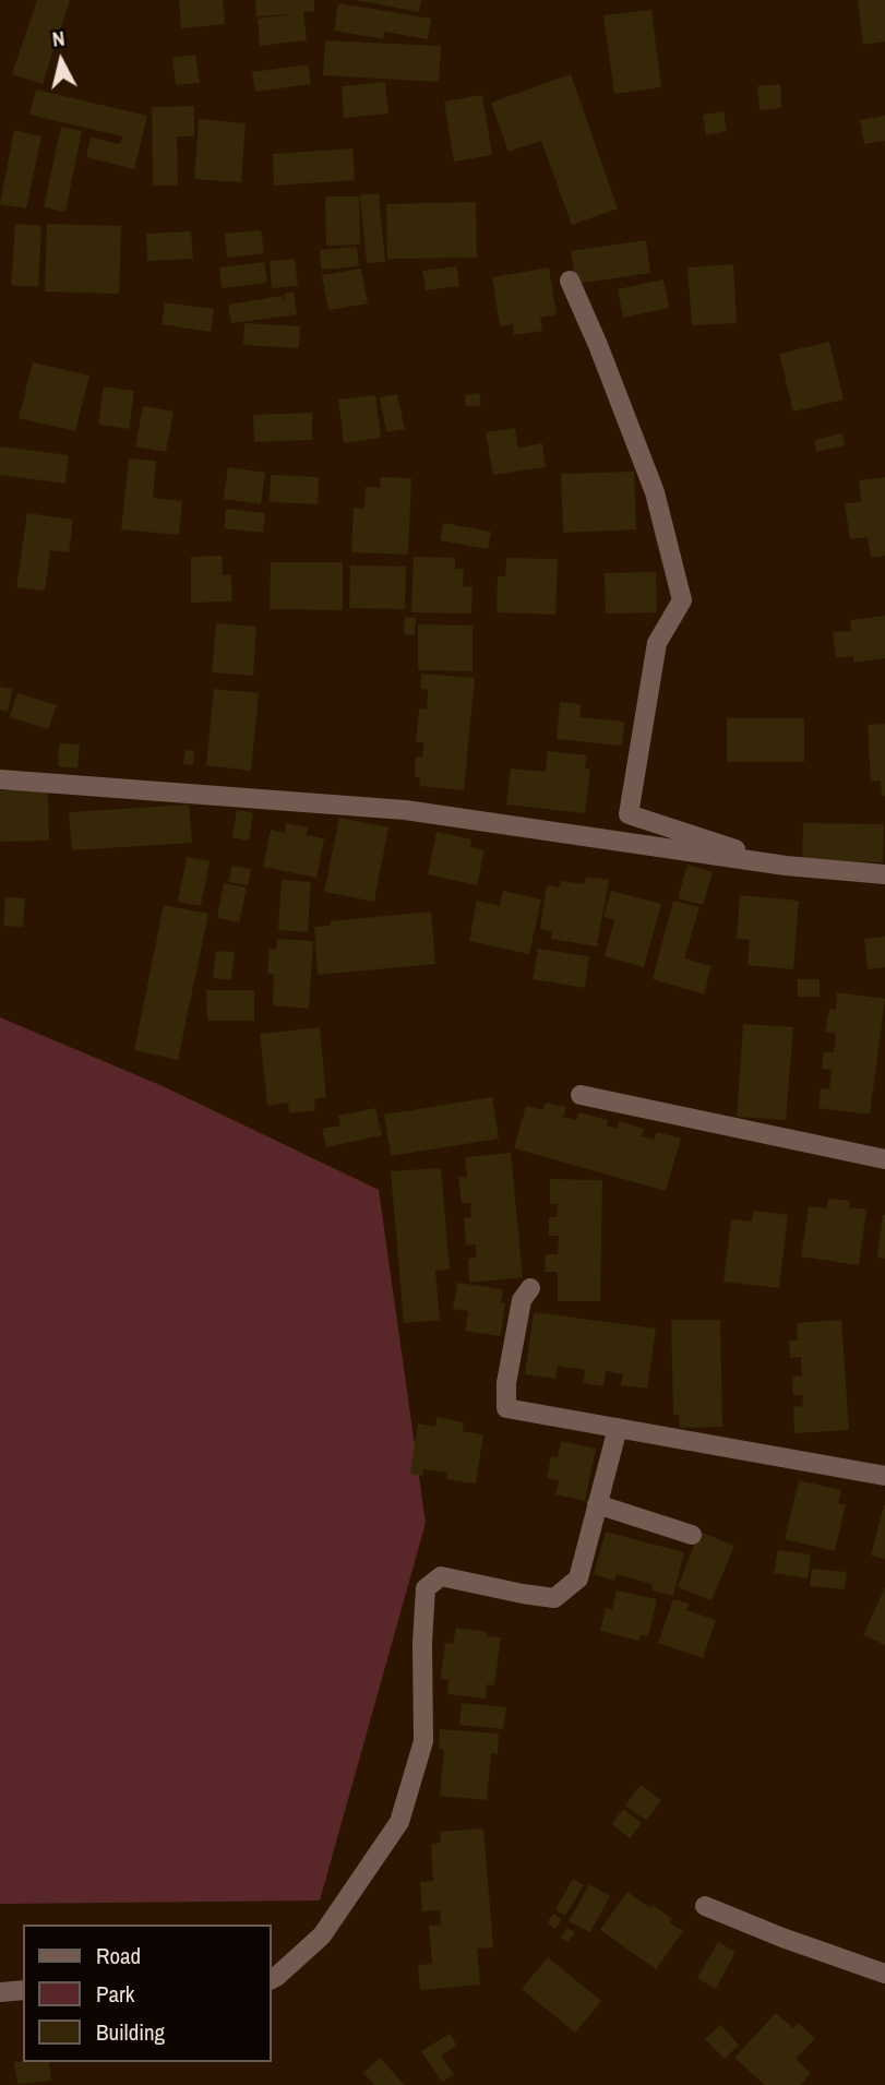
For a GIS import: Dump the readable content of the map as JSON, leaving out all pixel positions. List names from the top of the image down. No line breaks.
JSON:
{"legend":["Road","Park","Building"],"north":"top"}
